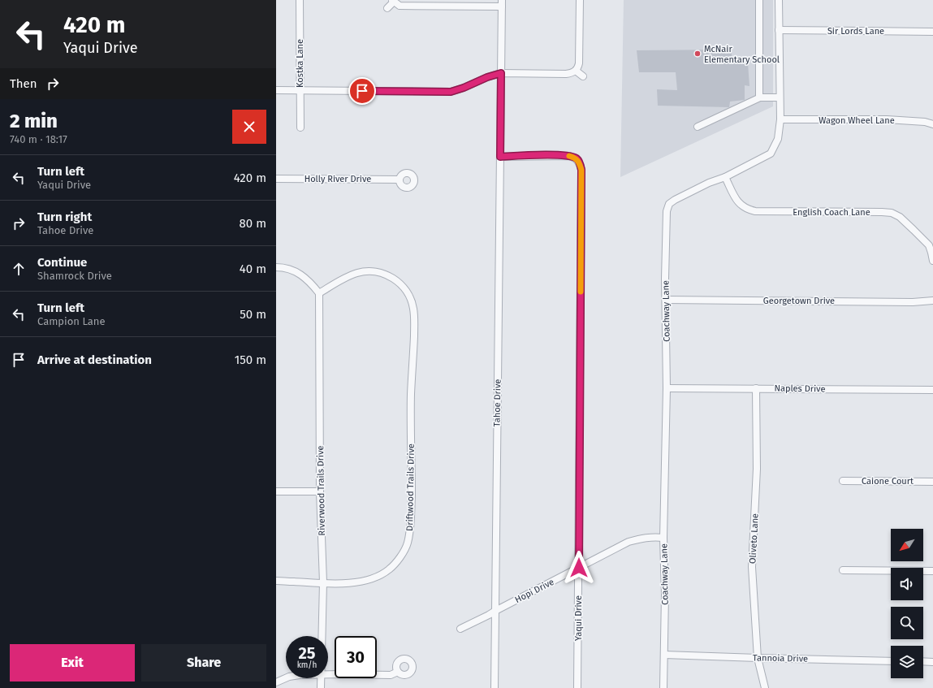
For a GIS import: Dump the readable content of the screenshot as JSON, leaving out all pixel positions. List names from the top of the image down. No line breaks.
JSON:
{"streets":{"street":["Sir Lords Lane","Kostka Lane","Wagon Wheel Lane","Holly River Drive","English Coach Lane","Georgetown Drive","Coachway Lane","Naples Drive","Tahoe Drive","Caione Court","Driftwood Trails Drive","Riverwood Trails Drive","Oliveto Lane","Hopi Drive","Yaqui Drive","Tannoia Drive"]},"crossings":[["Sir Lords Lane","Coachway Lane"],["Wagon Wheel Lane","Coachway Lane"],["English Coach Lane","Coachway Lane"],["Georgetown Drive","Coachway Lane"],["Coachway Lane","Naples Drive"],["Coachway Lane","Hopi Drive"],["Coachway Lane","Tannoia Drive"],["Naples Drive","Oliveto Lane"],["Tahoe Drive","Hopi Drive"],["Tahoe Drive","Yaqui Drive"],["Driftwood Trails Drive","Riverwood Trails Drive"],["Oliveto Lane","Tannoia Drive"],["Hopi Drive","Yaqui Drive"]],"places":["McNair Elementary School"],"north":"bottom left","page":{"turn":["420 m","Yaqui Drive"],"then":"Then","heading":["2 min","740 m · 18:17"],"list":[{"name":"Turn left","note":"Yaqui Drive","value":"420 m"},{"name":"Turn right","note":"Tahoe Drive","value":"80 m"},{"name":"Continue","note":"Shamrock Drive","value":"40 m"},{"name":"Turn left","note":"Campion Lane","value":"50 m"},{"name":"Arrive at destination","value":"150 m"}],"speed":"25 km/h","limit":"30","buttons":["Exit","Share"]}}
